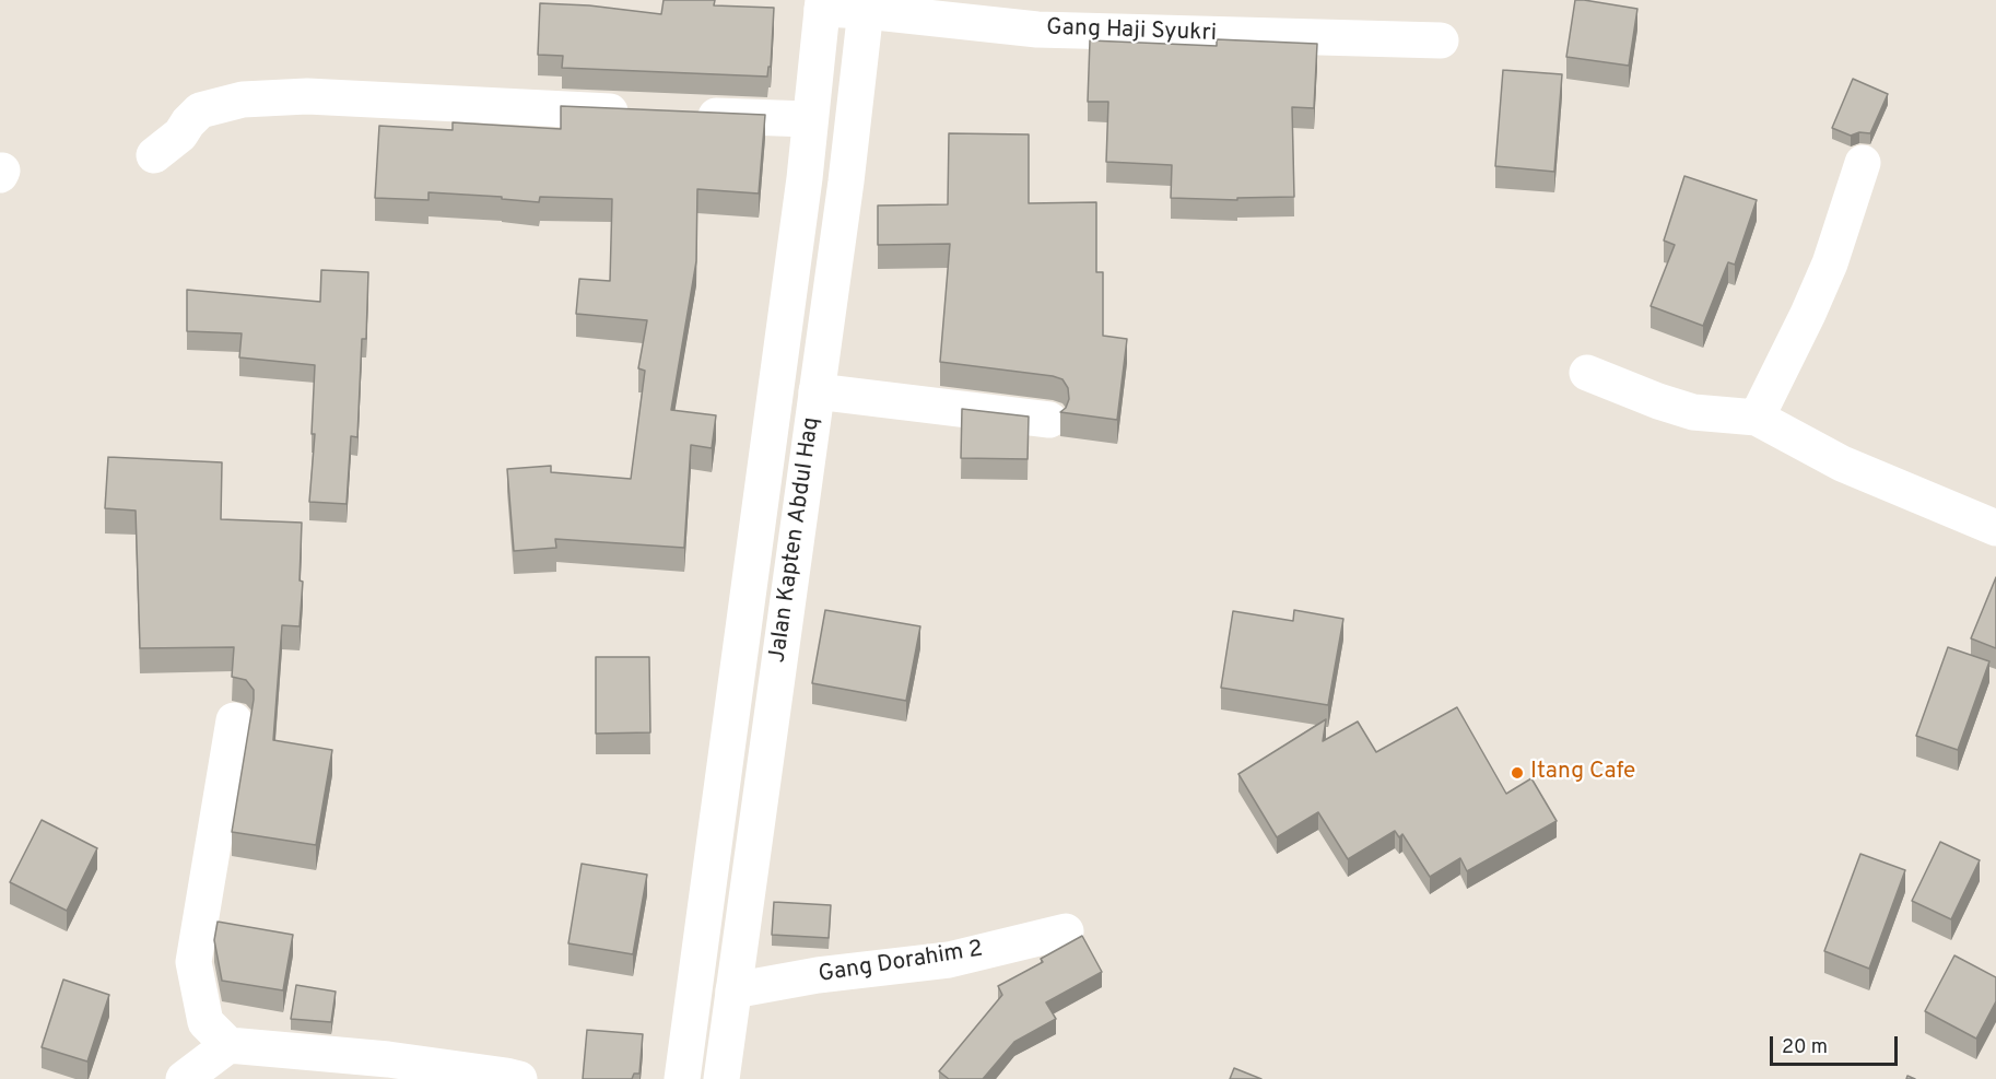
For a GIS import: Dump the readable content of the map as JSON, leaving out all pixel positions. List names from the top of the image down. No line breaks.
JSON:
{"streets":{"street":["Gang Haji Syukri","Jalan Kapten Abdul Haq","Gang Dorahim 2"]},"crossings":[["Gang Haji Syukri","Jalan Kapten Abdul Haq"],["Jalan Kapten Abdul Haq","Gang Dorahim 2"]],"places":["Itang Cafe"],"scale_bar":"20 m"}
